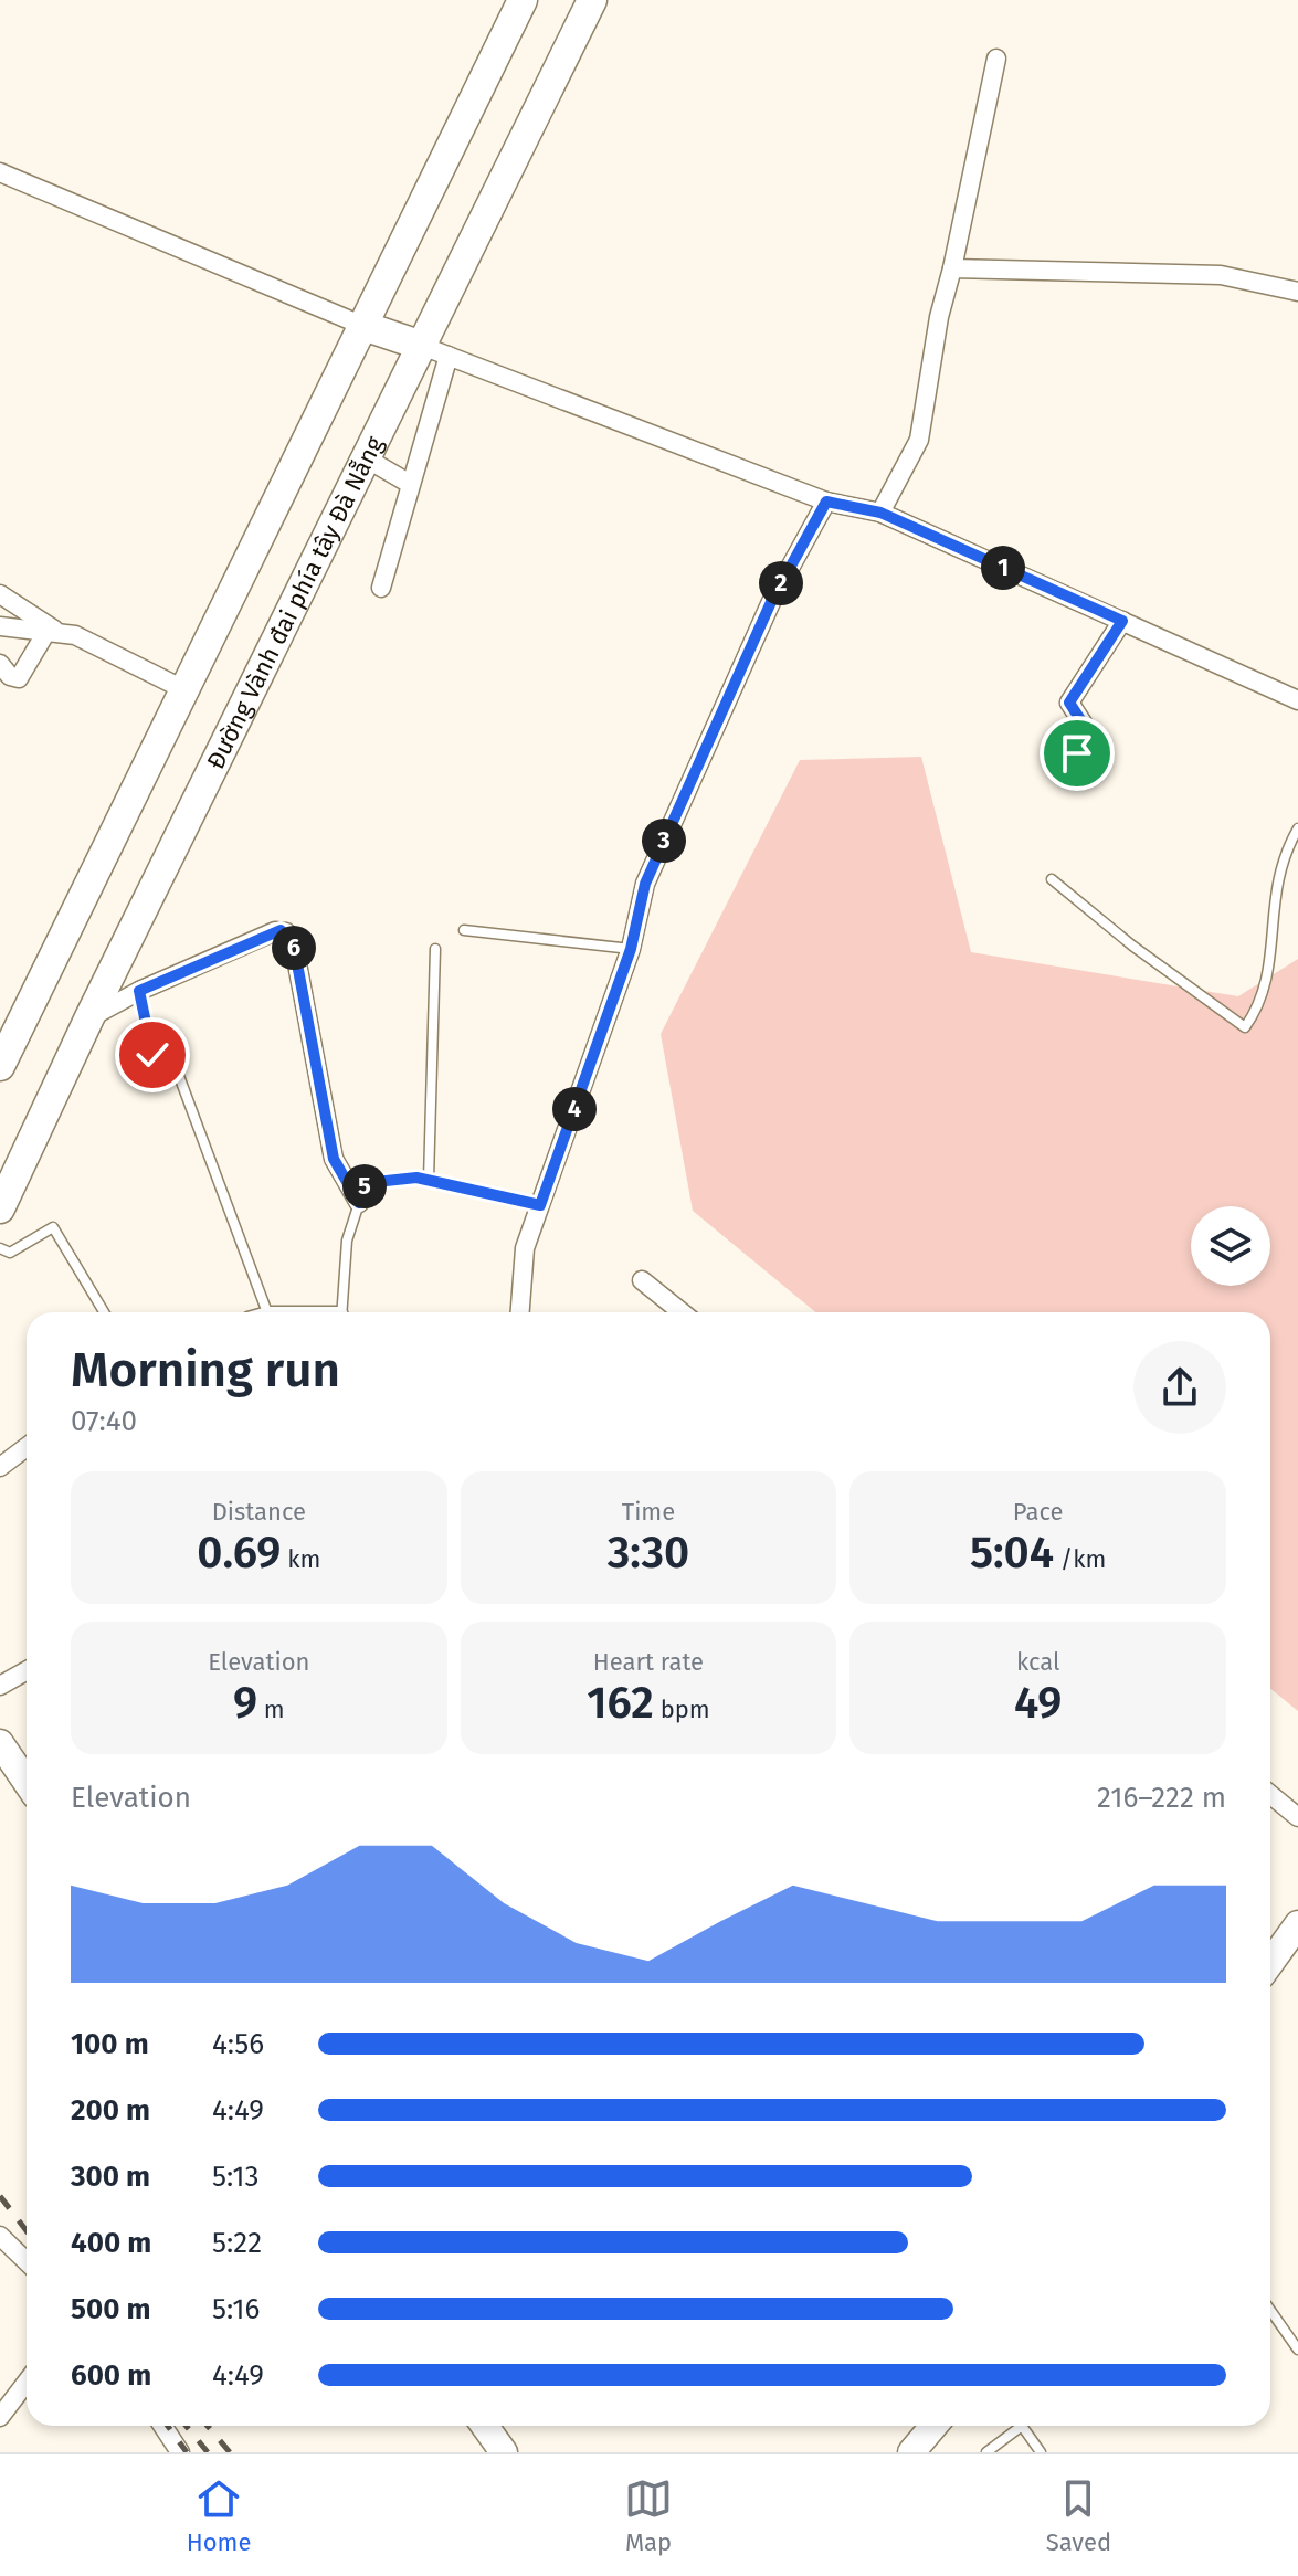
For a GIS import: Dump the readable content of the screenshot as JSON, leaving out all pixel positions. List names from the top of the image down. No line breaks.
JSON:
{"streets":{"main road":["Đường Vành đai phía tây Đà Nẵng"]},"page":{"pins":["1","2","3","6","4","5"],"heading":["Morning run","07:40"],"stats":[["Distance","0.69 km"],["Time","3:30"],["Pace","5:04 /km"],["Elevation","9 m"],["Heart rate","162 bpm"],["kcal","49"]],"chart":["Elevation","216–222 m"],"list":[{"name":"100 m","note":"4:56"},{"name":"200 m","note":"4:49"},{"name":"300 m","note":"5:13"},{"name":"400 m","note":"5:22"},{"name":"500 m","note":"5:16"},{"name":"600 m","note":"4:49"}],"tabs":["Home","Map","Saved"]}}
